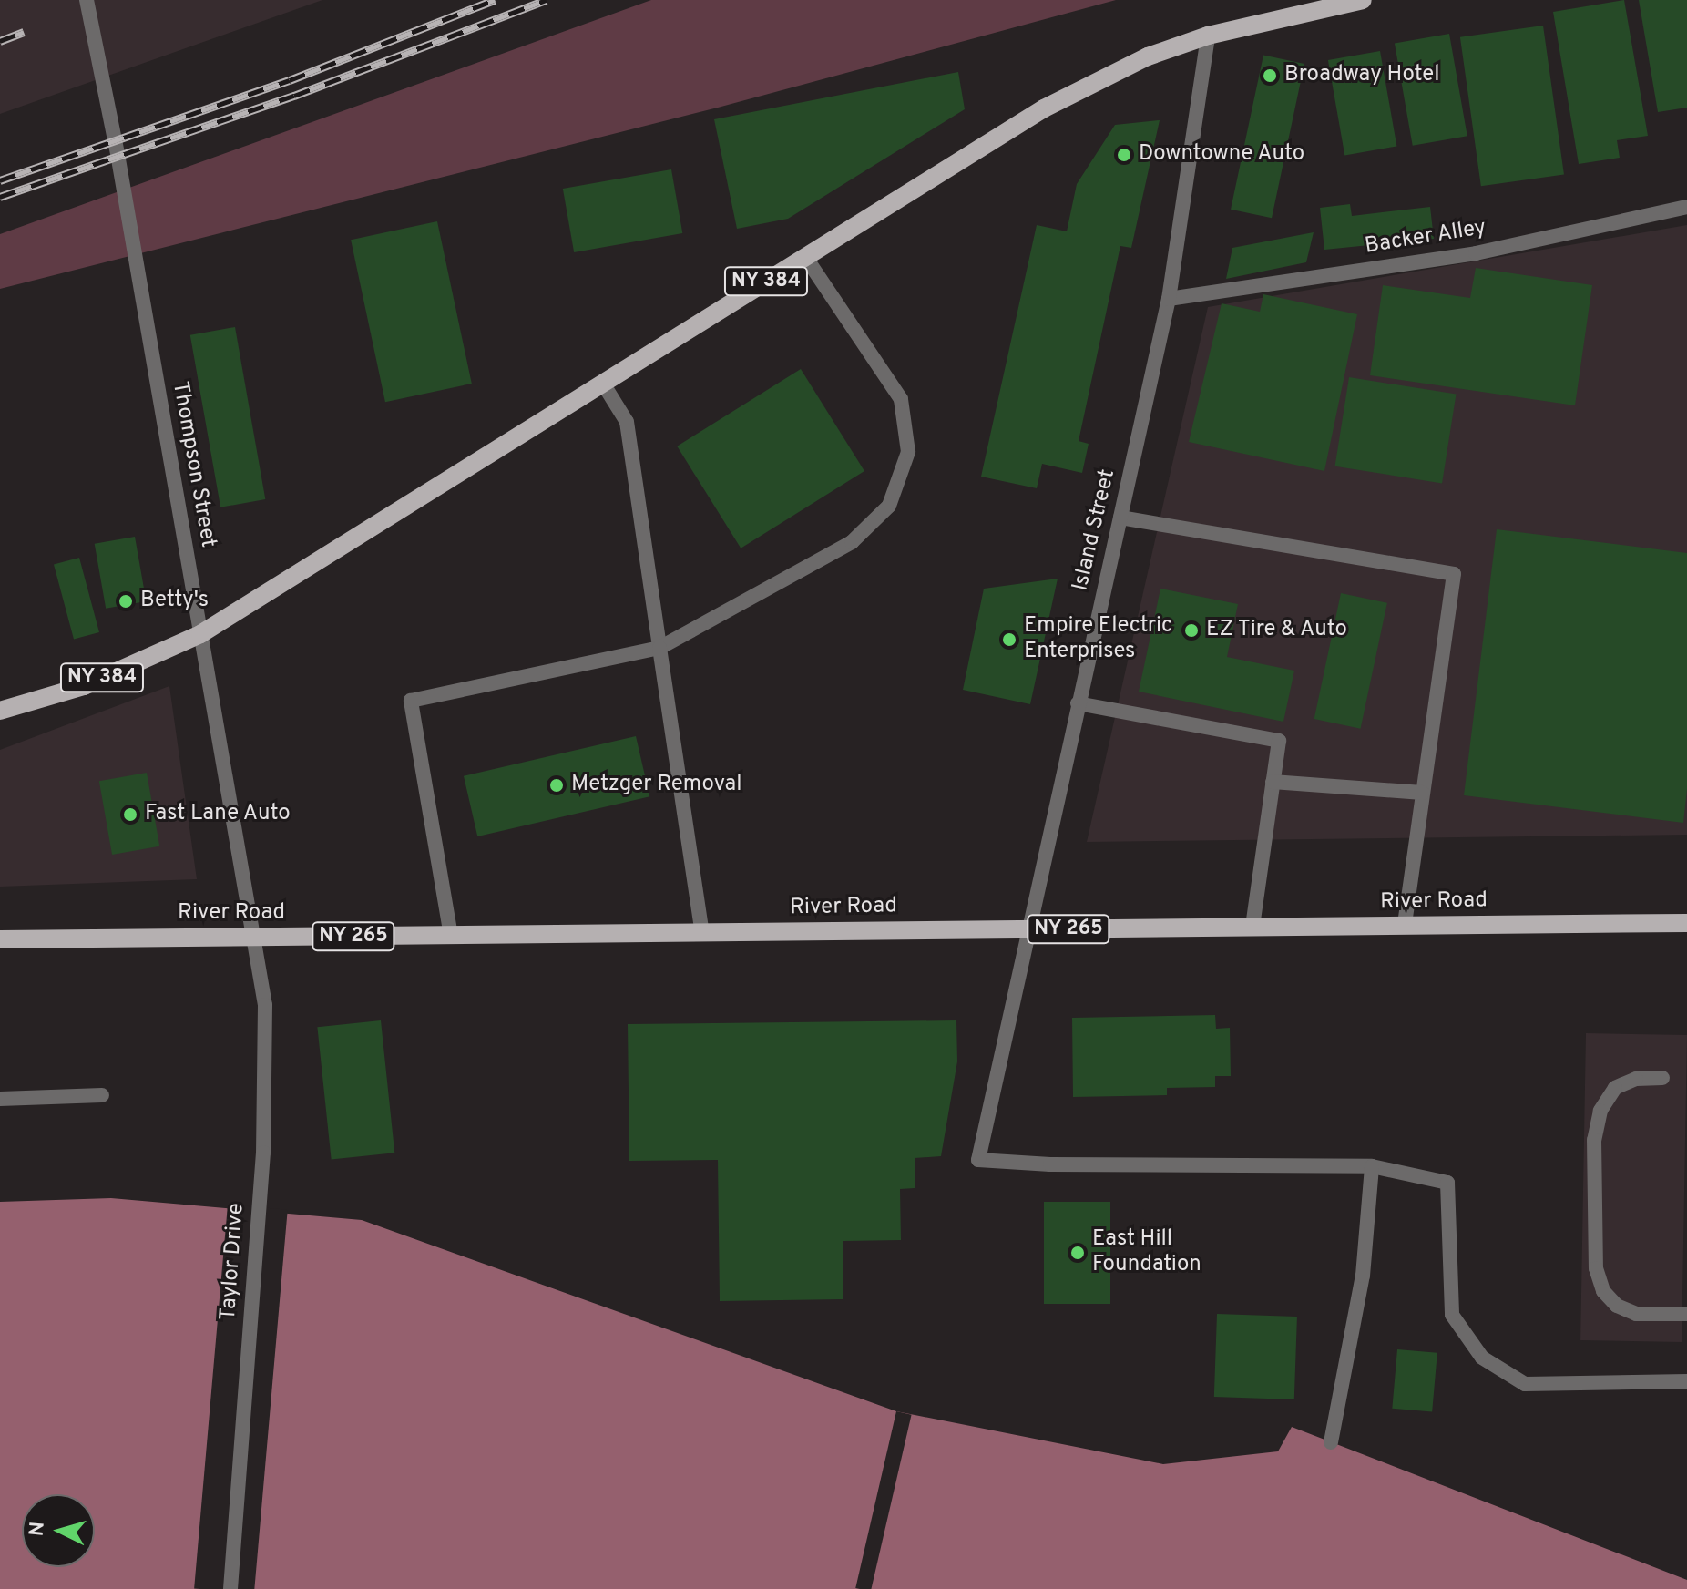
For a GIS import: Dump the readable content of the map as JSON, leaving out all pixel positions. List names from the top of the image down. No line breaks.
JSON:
{"streets":{"main road":["NY 384","River Road","NY 265"],"street":["Backer Alley","Thompson Street","Island Street","Taylor Drive"]},"crossings":[["Backer Alley","Island Street"],["NY 384","Thompson Street"],["NY 384","Island Street"],["Thompson Street","River Road"],["Thompson Street","Taylor Drive"],["Island Street","River Road"],["River Road","Taylor Drive"]],"places":["Broadway Hotel","Downtowne Auto","Betty's","EZ Tire & Auto","Empire Electric Enterprises","Metzger Removal","Fast Lane Auto","East Hill Foundation"],"north":"left"}
